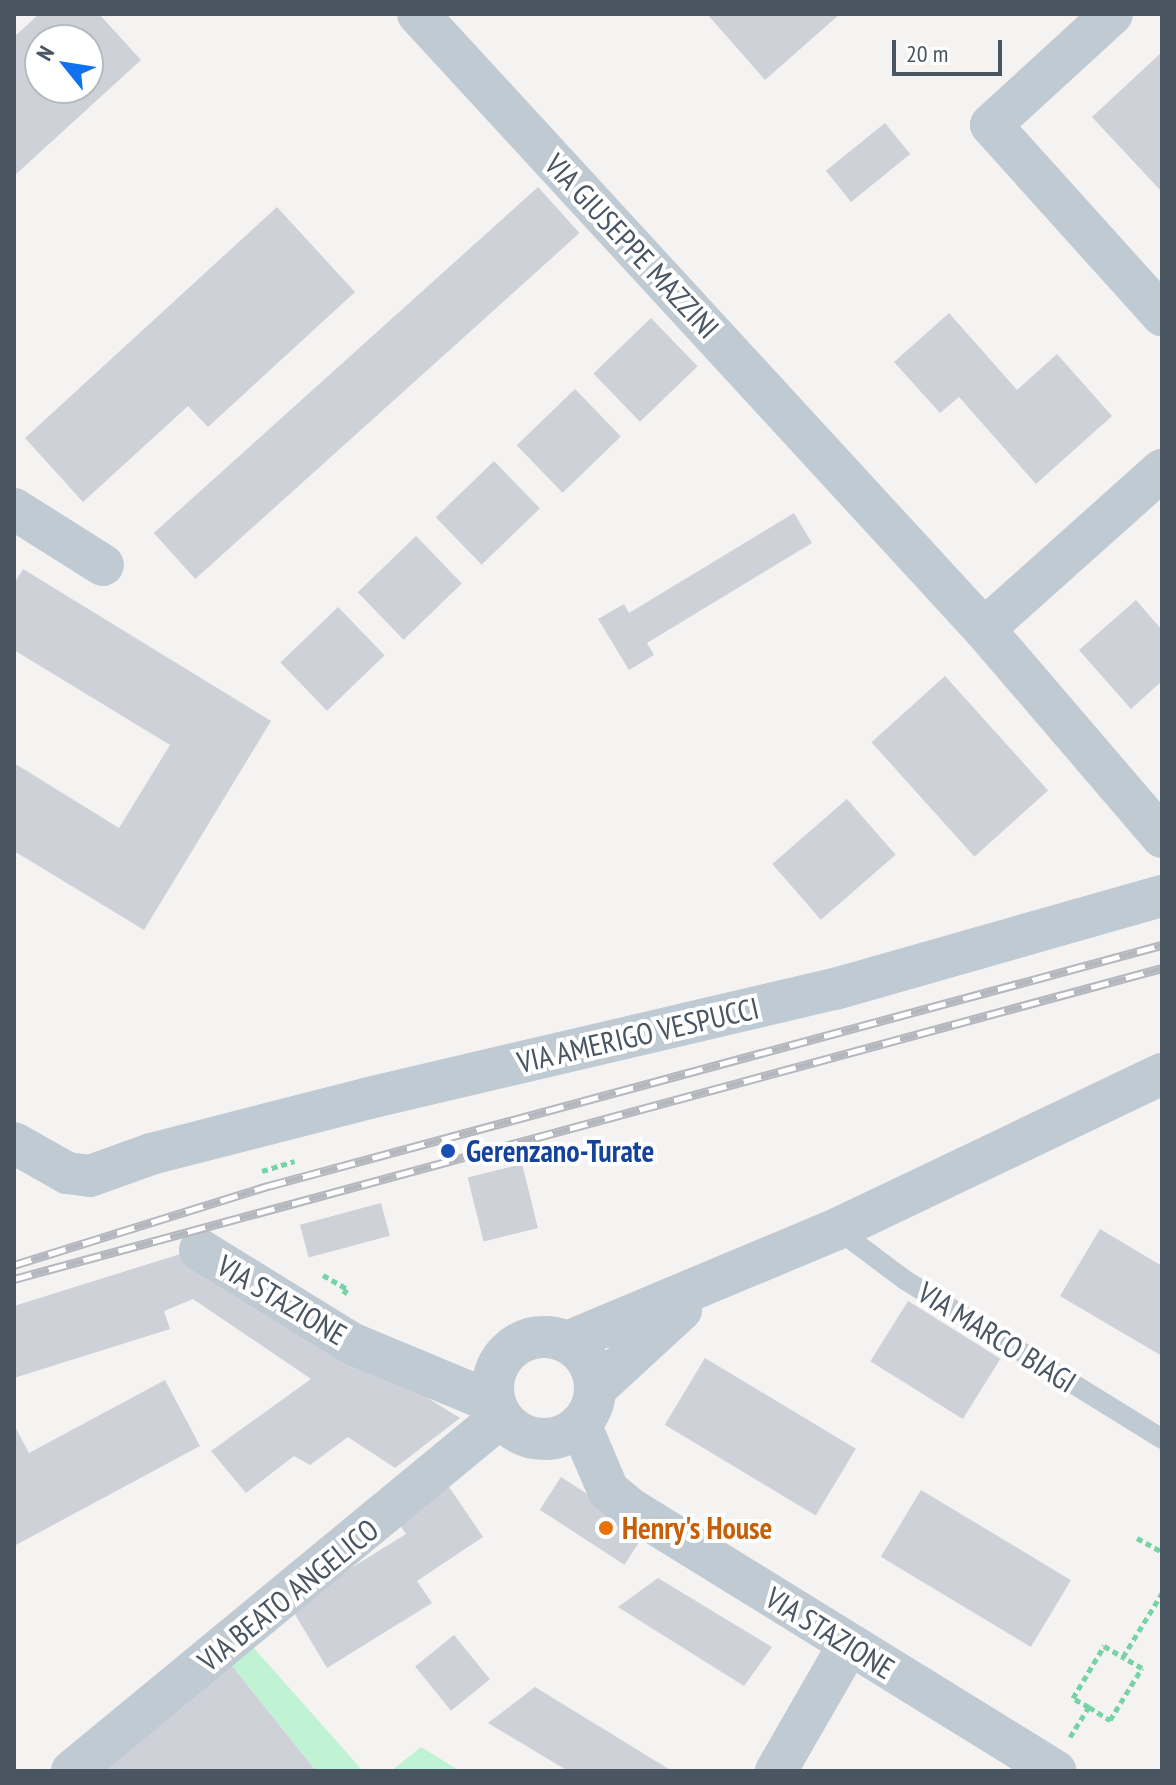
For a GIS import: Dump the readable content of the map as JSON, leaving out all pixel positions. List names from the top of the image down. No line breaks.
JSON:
{"streets":{"street":["VIA GIUSEPPE MAZZINI","VIA AMERIGO VESPUCCI","VIA STAZIONE","VIA BEATO ANGELICO"],"lane":["VIA MARCO BIAGI"]},"crossings":[["VIA STAZIONE","VIA BEATO ANGELICO"]],"places":["Gerenzano-Turate","Henry's House"],"scale_bar":"20 m","north":"top left"}
